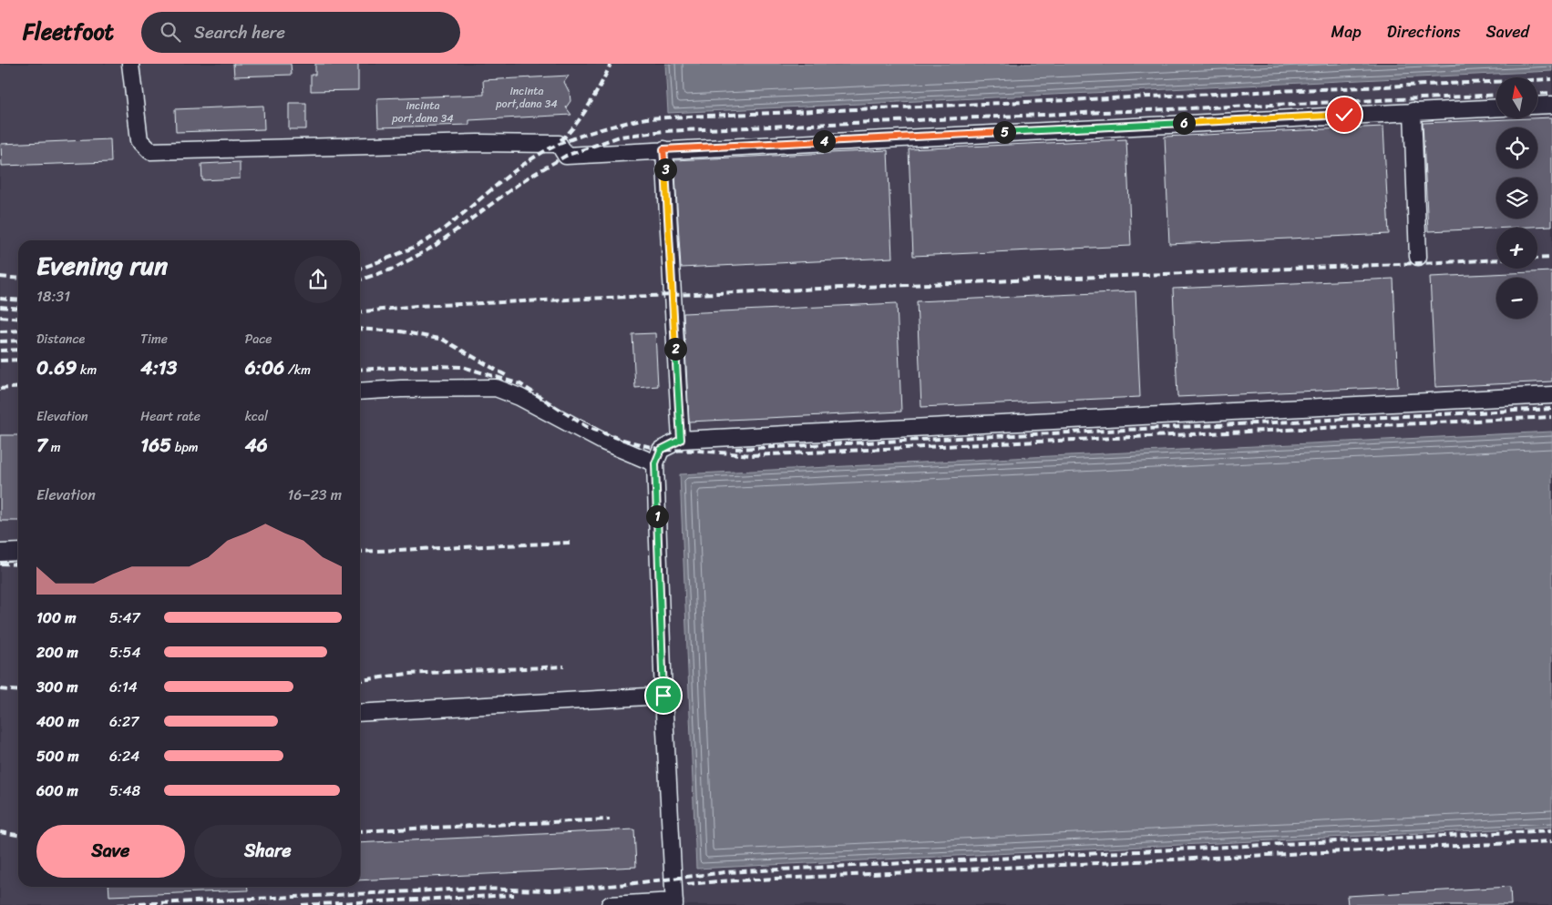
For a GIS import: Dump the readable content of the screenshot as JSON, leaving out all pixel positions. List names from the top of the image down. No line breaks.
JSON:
{"house_numbers":["incinta port,dana 34","incinta port,dana 34"],"north":"top","page":{"header":"Fleetfoot","search":"Search here","nav":["Map","Directions","Saved"],"map_buttons":["+","−"],"pins":["6","5","4","3","2","1"],"heading":["Evening run","18:31"],"stats":[["Distance","0.69 km"],["Time","4:13"],["Pace","6:06 /km"],["Elevation","7 m"],["Heart rate","165 bpm"],["kcal","46"]],"chart":["Elevation","16–23 m"],"list":[{"name":"100 m","note":"5:47"},{"name":"200 m","note":"5:54"},{"name":"300 m","note":"6:14"},{"name":"400 m","note":"6:27"},{"name":"500 m","note":"6:24"},{"name":"600 m","note":"5:48"}],"buttons":["Save","Share"]}}
